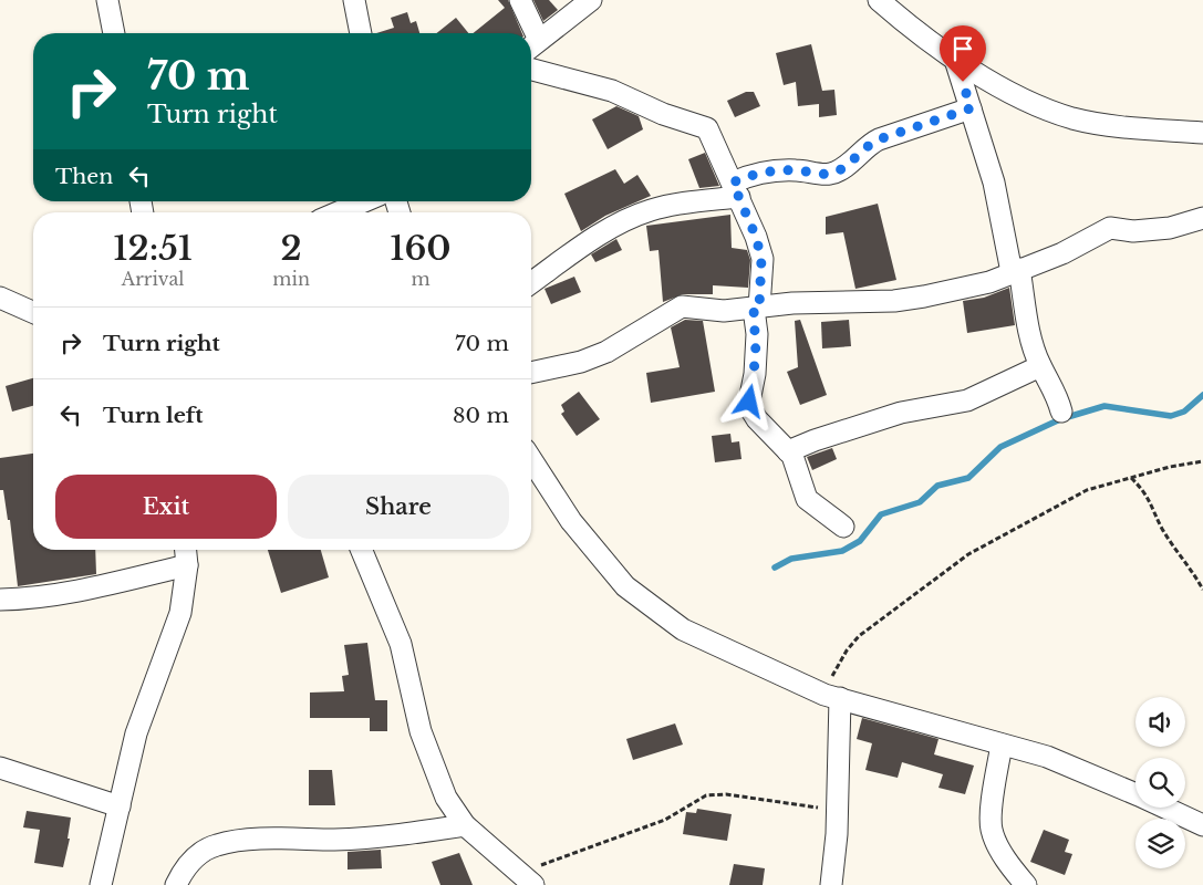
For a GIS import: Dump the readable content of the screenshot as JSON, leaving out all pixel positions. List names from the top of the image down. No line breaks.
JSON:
{"page":{"turn":["70 m","Turn right"],"then":"Then","eta":["12:51","Arrival","2","min","160","m"],"list":[{"name":"Turn right","value":"70 m"},{"name":"Turn left","value":"80 m"}],"buttons":["Exit","Share"]}}
